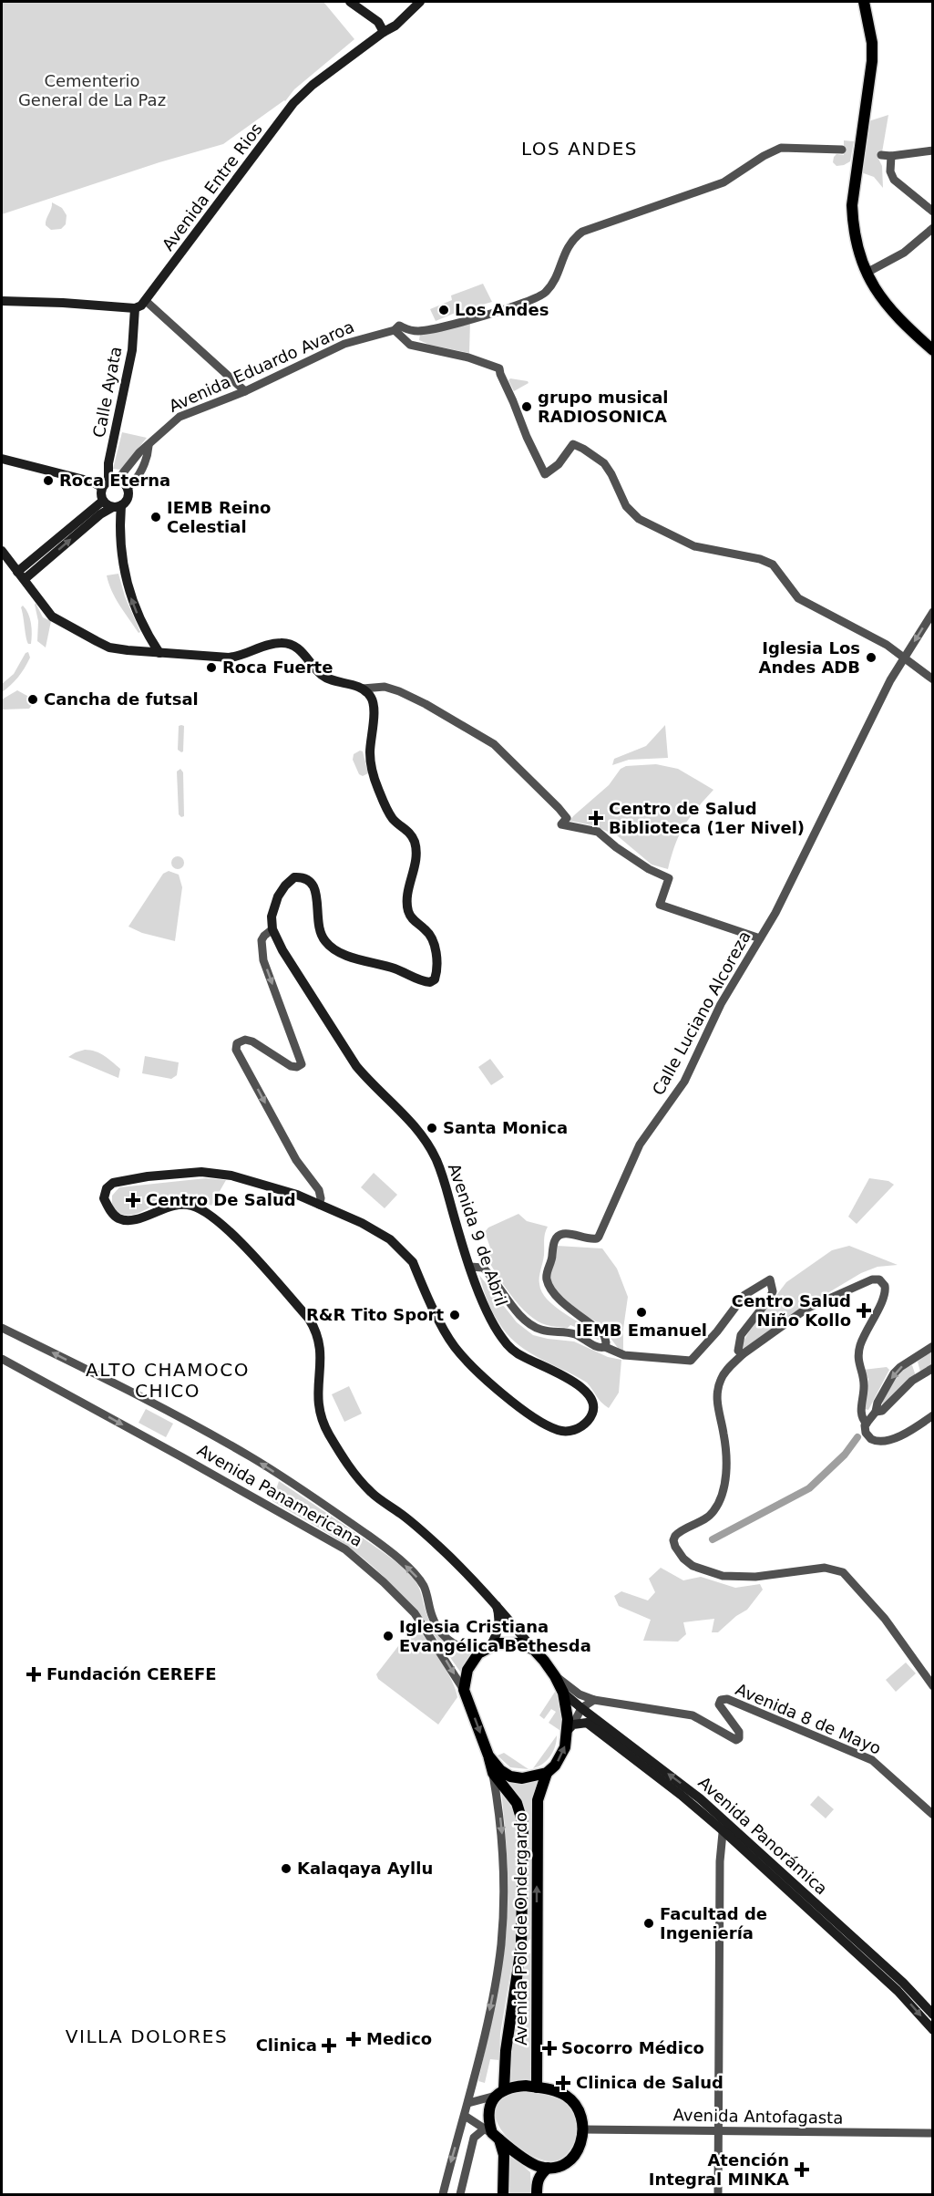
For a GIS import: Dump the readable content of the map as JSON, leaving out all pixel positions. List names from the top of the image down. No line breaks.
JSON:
{"streets":{"main road":["Avenida Entre Rios","Calle Ayata","Avenida 9 de Abril","Avenida Panamericana","Avenida Panorámica","Avenida Polo de Ondergardo"],"street":["Avenida Eduardo Avaroa","Calle Luciano Alcoreza","Avenida 8 de Mayo","Avenida Antofagasta"]},"crossings":[["Avenida Entre Rios","Calle Ayata"],["Avenida Eduardo Avaroa","Calle Ayata"],["Avenida 9 de Abril","Avenida Panamericana"],["Avenida 9 de Abril","Avenida 8 de Mayo"],["Avenida 9 de Abril","Avenida Panorámica"],["Avenida 9 de Abril","Avenida Polo de Ondergardo"],["Avenida Panamericana","Avenida 8 de Mayo"],["Avenida Panamericana","Avenida Panorámica"],["Avenida Panamericana","Avenida Polo de Ondergardo"],["Avenida 8 de Mayo","Avenida Panorámica"],["Avenida 8 de Mayo","Avenida Polo de Ondergardo"],["Avenida Panorámica","Avenida Polo de Ondergardo"],["Avenida Polo de Ondergardo","Avenida Antofagasta"]],"districts":["LOS ANDES","ALTO CHAMOCO CHICO","VILLA DOLORES"],"parks":["Cementerio General de La Paz"],"places":{"other":["Los Andes","grupo musical RADIOSONICA","Roca Eterna","IEMB Reino Celestial","Iglesia Los Andes ADB","Roca Fuerte","Cancha de futsal","Santa Monica","IEMB Emanuel","R&R Tito Sport","Iglesia Cristiana Evangélica Bethesda","Kalaqaya Ayllu","Facultad de Ingeniería"],"health":["Centro de Salud Biblioteca (1er Nivel)","Centro De Salud","Centro Salud Niño Kollo","Fundación CEREFE","Medico","Clinica","Socorro Médico","Clinica de Salud","Atención Integral MINKA"]}}
